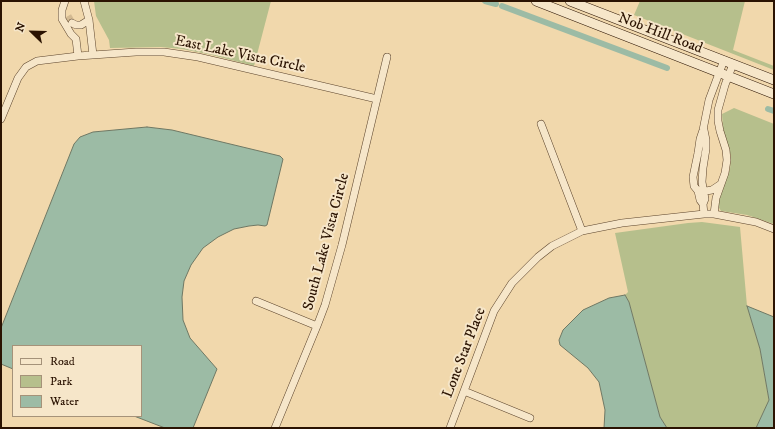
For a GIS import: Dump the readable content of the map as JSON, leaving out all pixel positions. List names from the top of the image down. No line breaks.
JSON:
{"streets":{"main road":["Nob Hill Road"],"street":["East Lake Vista Circle","South Lake Vista Circle","Lone Star Place"]},"crossings":[["East Lake Vista Circle","South Lake Vista Circle"]],"legend":["Road","Park","Water"],"north":"top left"}
